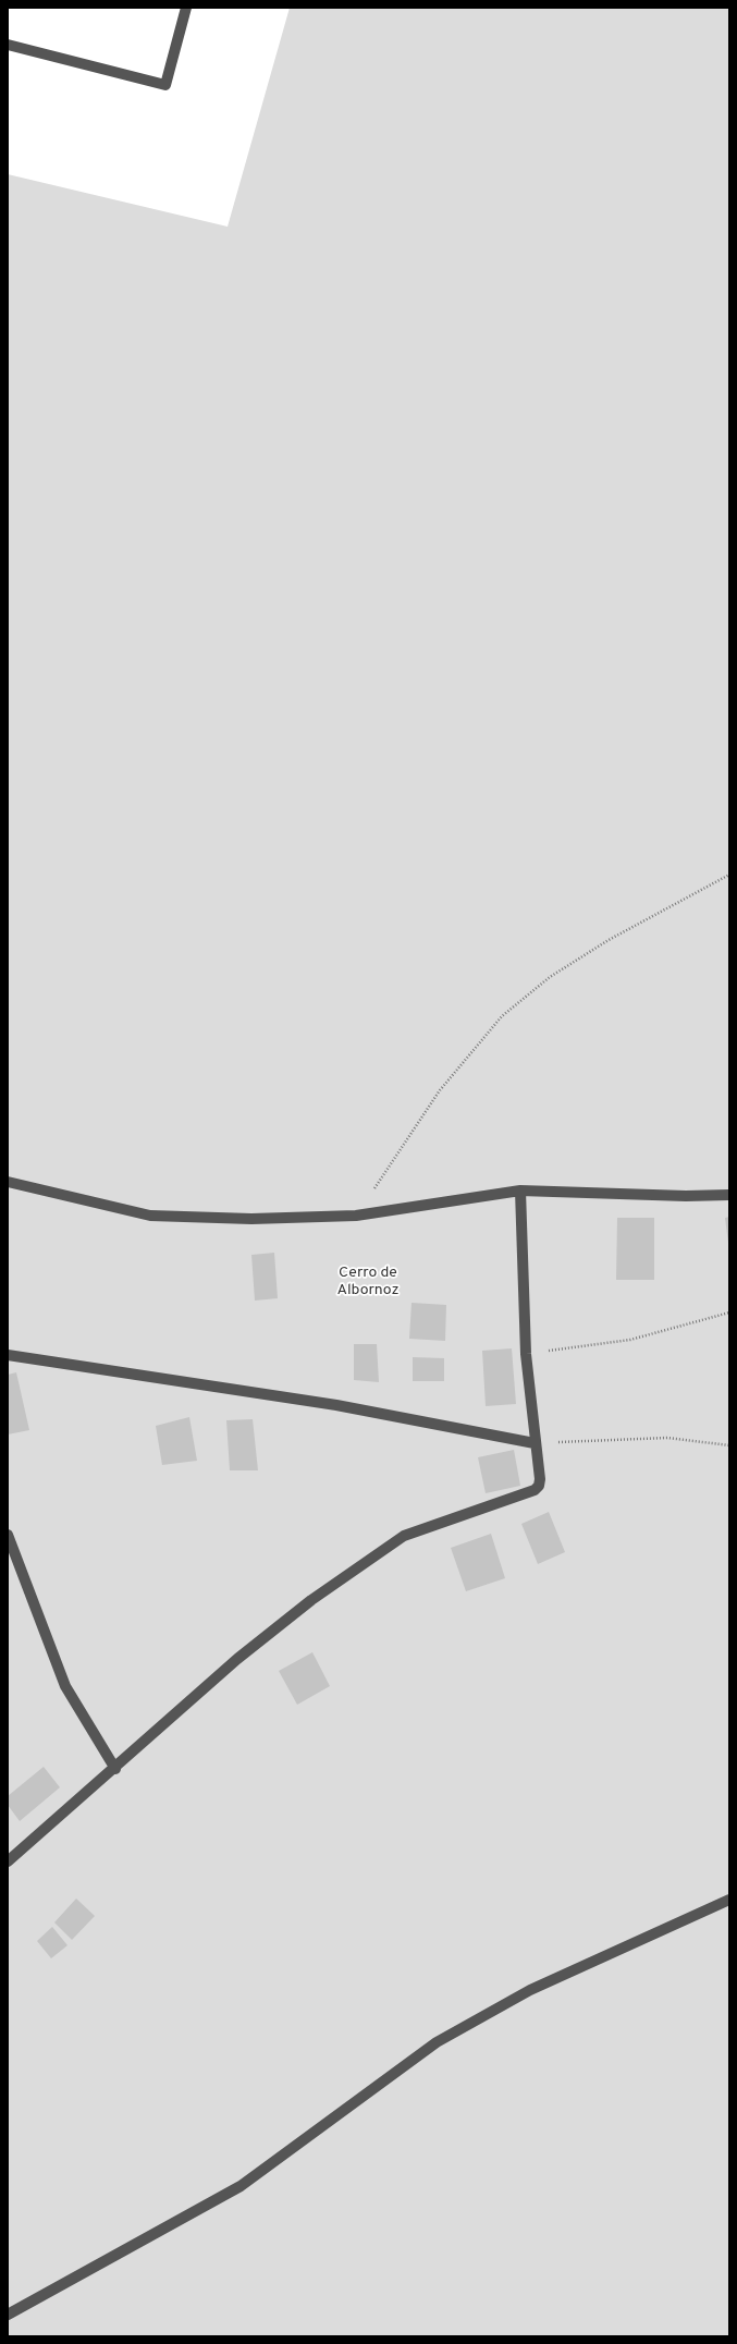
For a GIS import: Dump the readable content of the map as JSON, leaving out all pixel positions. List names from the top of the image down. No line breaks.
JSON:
{"parks":["Cerro de Albornoz"]}
